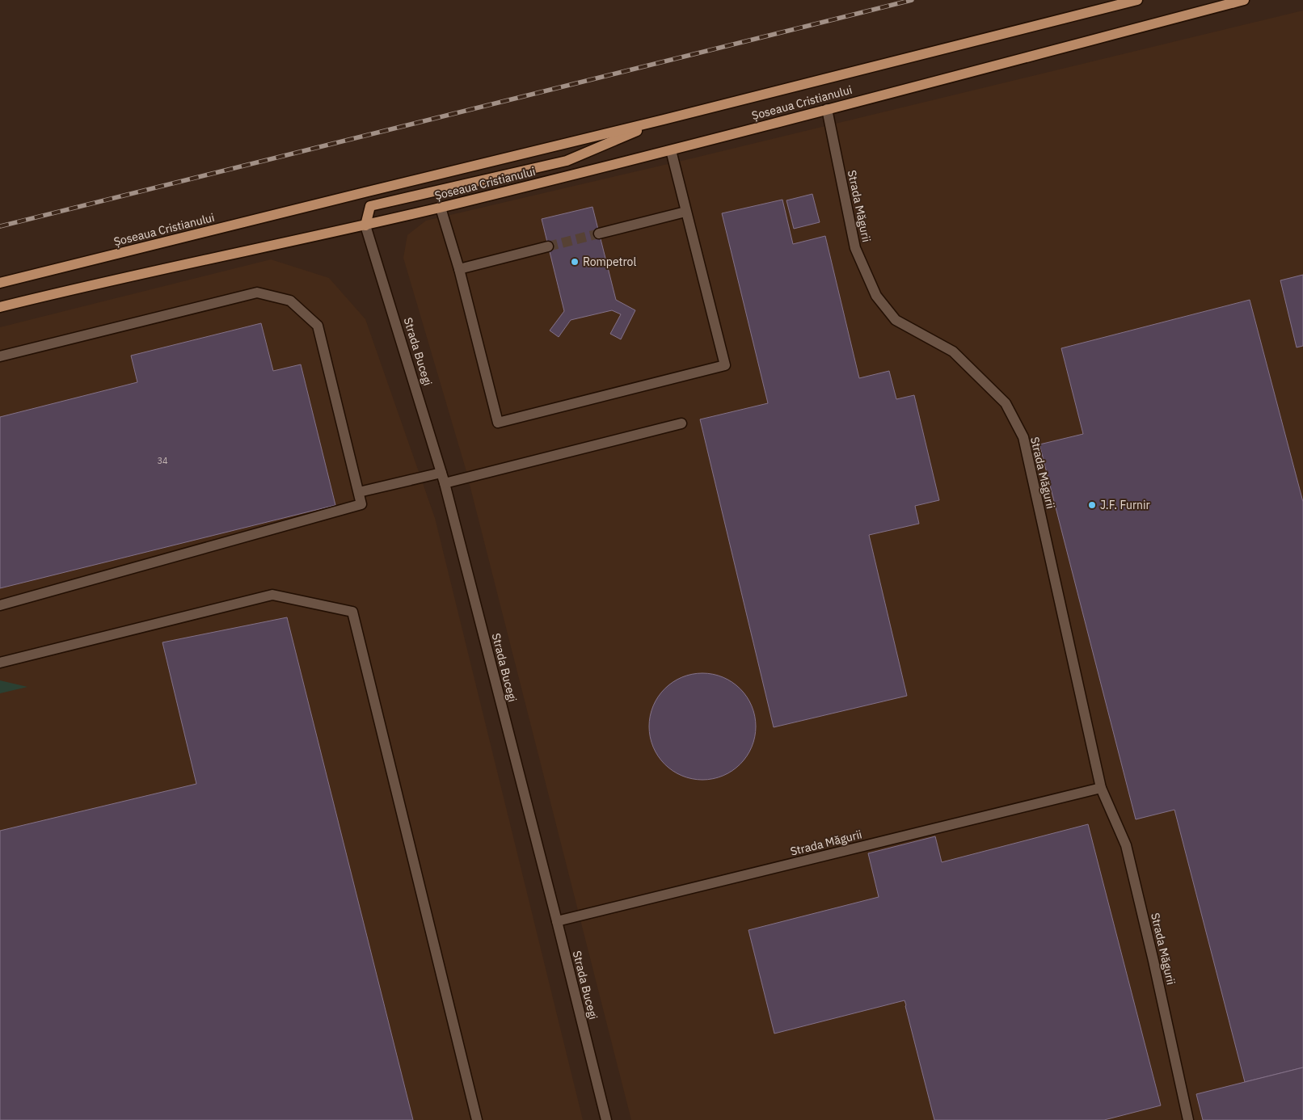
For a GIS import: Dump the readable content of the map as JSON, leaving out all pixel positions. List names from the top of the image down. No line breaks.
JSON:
{"streets":{"main road":["Șoseaua Cristianului"],"street":["Strada Măgurii","Strada Bucegi"]},"crossings":[["Șoseaua Cristianului","Strada Măgurii"],["Șoseaua Cristianului","Strada Bucegi"],["Strada Măgurii","Strada Bucegi"]],"places":["Rompetrol","J.F. Furnir"],"house_numbers":["34"]}
